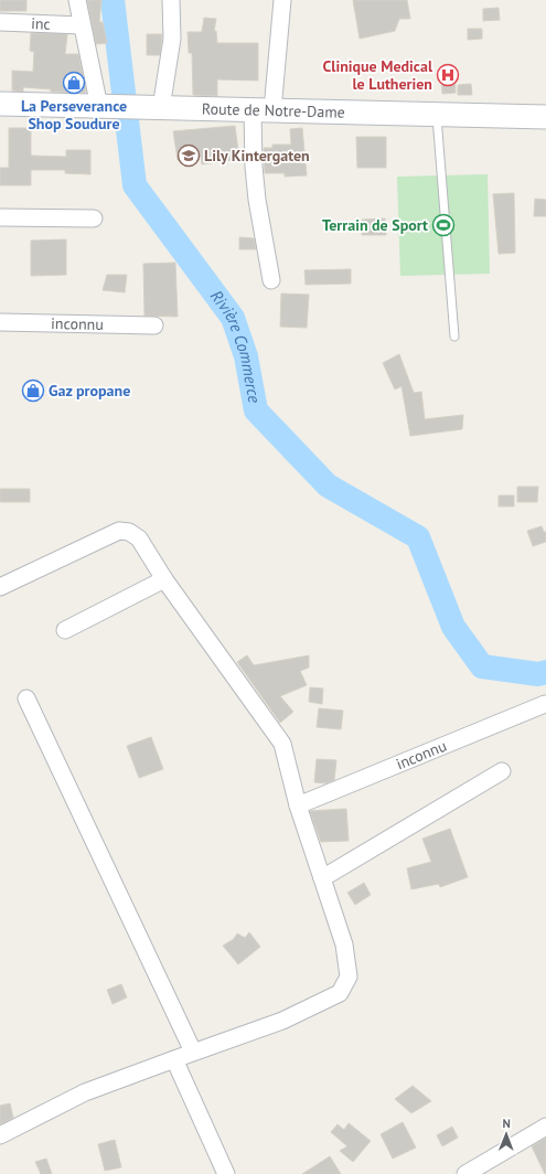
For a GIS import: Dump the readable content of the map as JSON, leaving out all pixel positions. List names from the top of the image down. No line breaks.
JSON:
{"streets":{"street":["inc","Route de Notre-Dame","inconnu"]},"water":["Rivière Commerce"],"places":{"hospital":["Clinique Medical le Lutherien"],"shop":["La Perseverance Shop Soudure","Gaz propane"],"school or university":["Lily Kintergaten"],"sports":["Terrain de Sport"]},"north":"top"}
